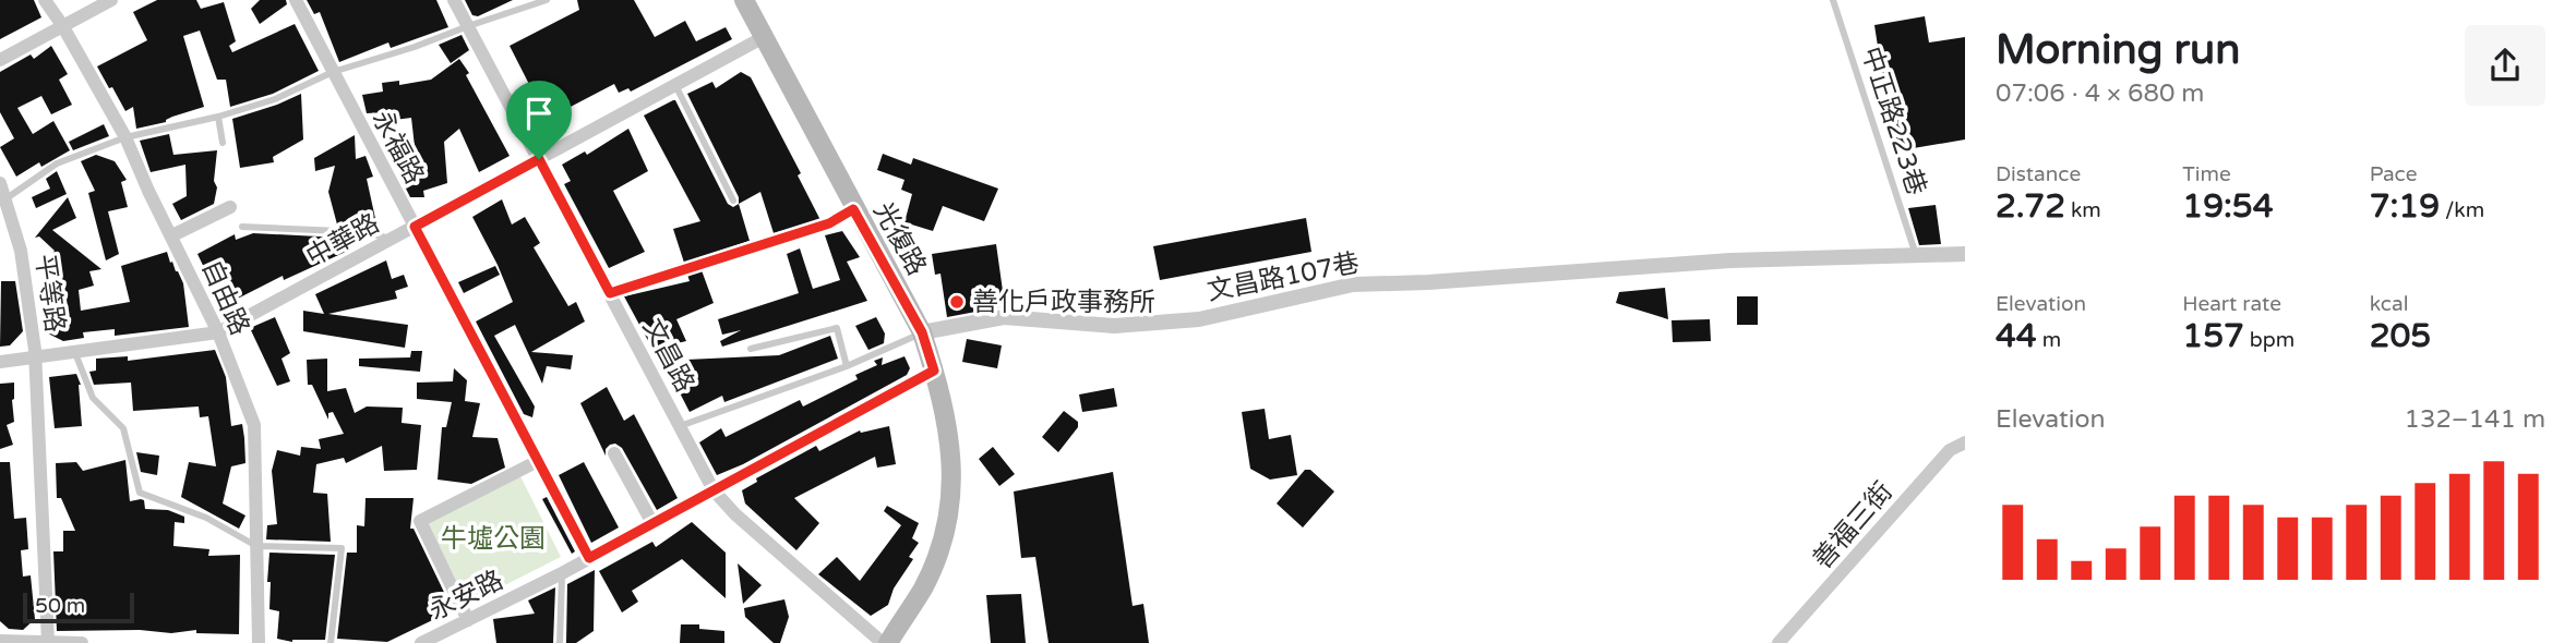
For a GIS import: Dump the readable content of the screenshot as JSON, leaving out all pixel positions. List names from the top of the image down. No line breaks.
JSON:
{"streets":{"main road":["光復路"],"street":["永福路","中華路","文昌路107巷","平等路","自由路","文昌路","善福三街","永安路"],"lane":["中正路223巷"]},"crossings":[["中正路223巷","文昌路107巷"],["永福路","中華路"],["永福路","永安路"],["光復路","中華路"],["光復路","文昌路107巷"],["光復路","永安路"],["中華路","平等路"],["中華路","自由路"],["中華路","文昌路"],["文昌路107巷","文昌路"],["文昌路","永安路"]],"parks":["牛墟公園"],"places":["善化戶政事務所"],"scale_bar":"50 m","page":{"heading":["Morning run","07:06 · 4 × 680 m"],"stats":[["Distance","2.72 km"],["Time","19:54"],["Pace","7:19 /km"],["Elevation","44 m"],["Heart rate","157 bpm"],["kcal","205"]],"chart":["Elevation","132–141 m"],"scale":"50 m"}}
